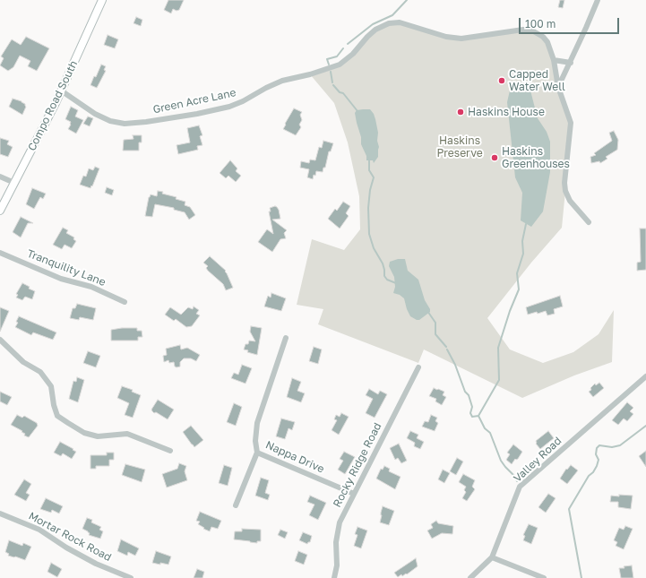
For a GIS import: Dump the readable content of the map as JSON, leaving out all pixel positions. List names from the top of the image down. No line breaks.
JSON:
{"streets":{"main road":["Compo Road South"],"street":["Green Acre Lane","Tranquility Lane","Nappa Drive","Valley Road","Rocky Ridge Road","Mortar Rock Road"]},"crossings":[["Green Acre Lane","Compo Road South"],["Nappa Drive","Rocky Ridge Road"]],"parks":["Haskins Preserve"],"places":["Capped Water Well","Haskins House","Haskins Greenhouses"],"scale_bar":"100 m"}
